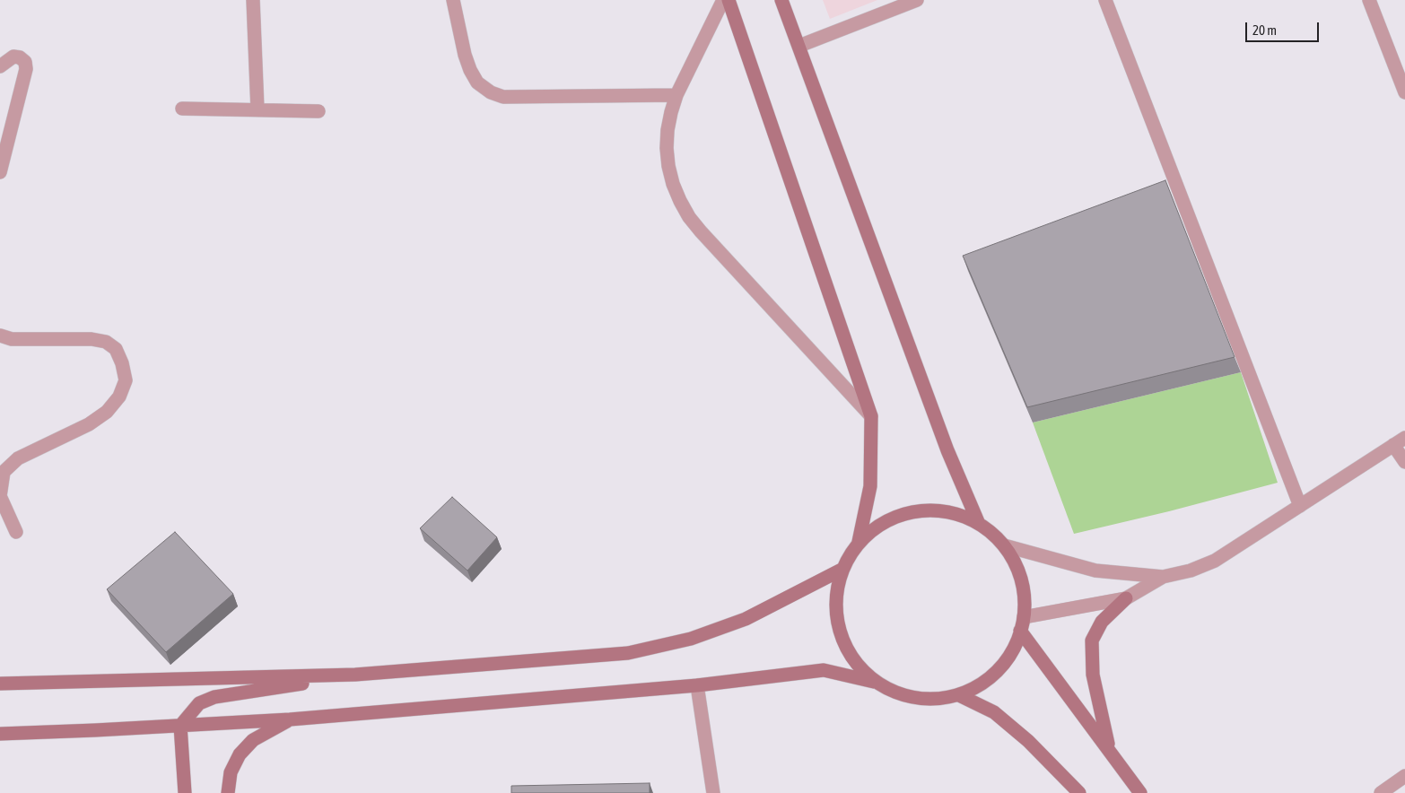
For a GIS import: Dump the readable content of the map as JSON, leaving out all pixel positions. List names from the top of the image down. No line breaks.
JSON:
{"scale_bar":"20 m"}
